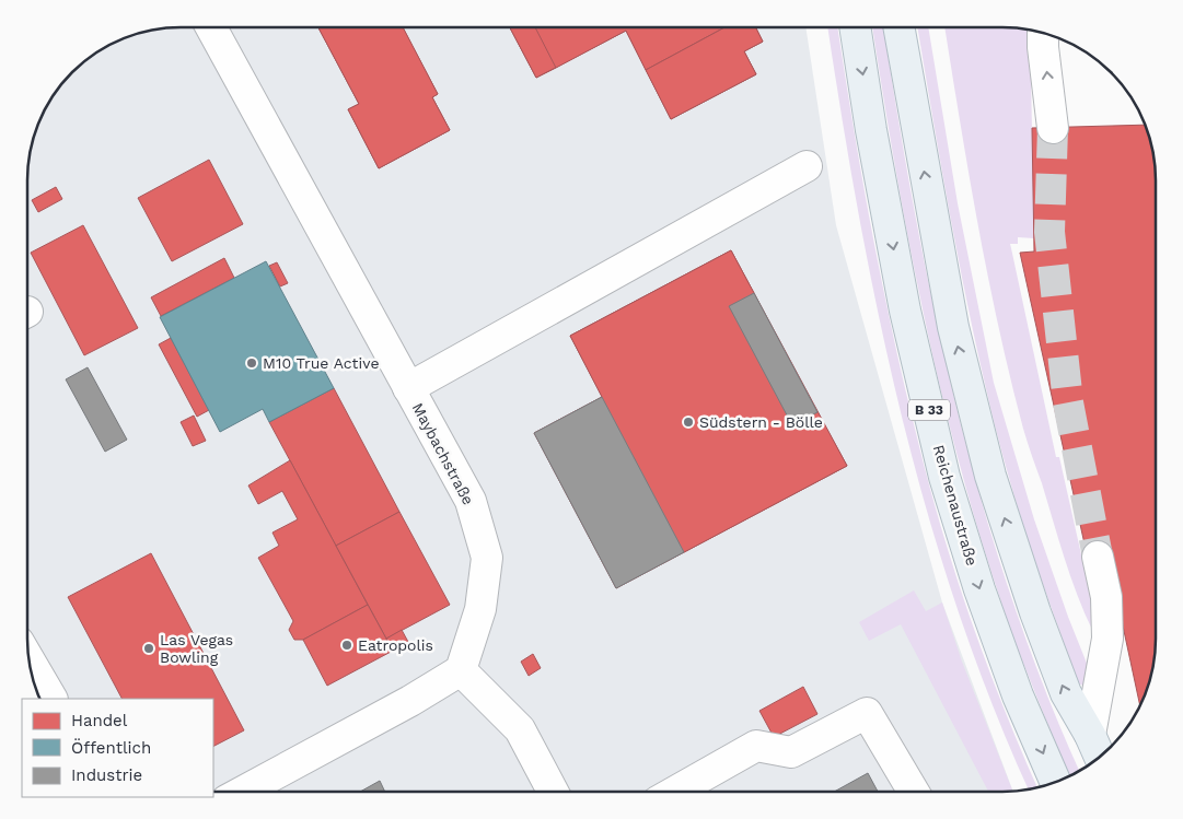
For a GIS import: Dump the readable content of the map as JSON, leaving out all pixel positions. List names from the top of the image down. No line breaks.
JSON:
{"streets":{"main road":["B 33","Reichenaustraße"],"street":["Maybachstraße"]},"places":["M10 True Active","Südstern - Bölle","Eatropolis","Las Vegas Bowling"],"legend":["Handel","Öffentlich","Industrie"]}
